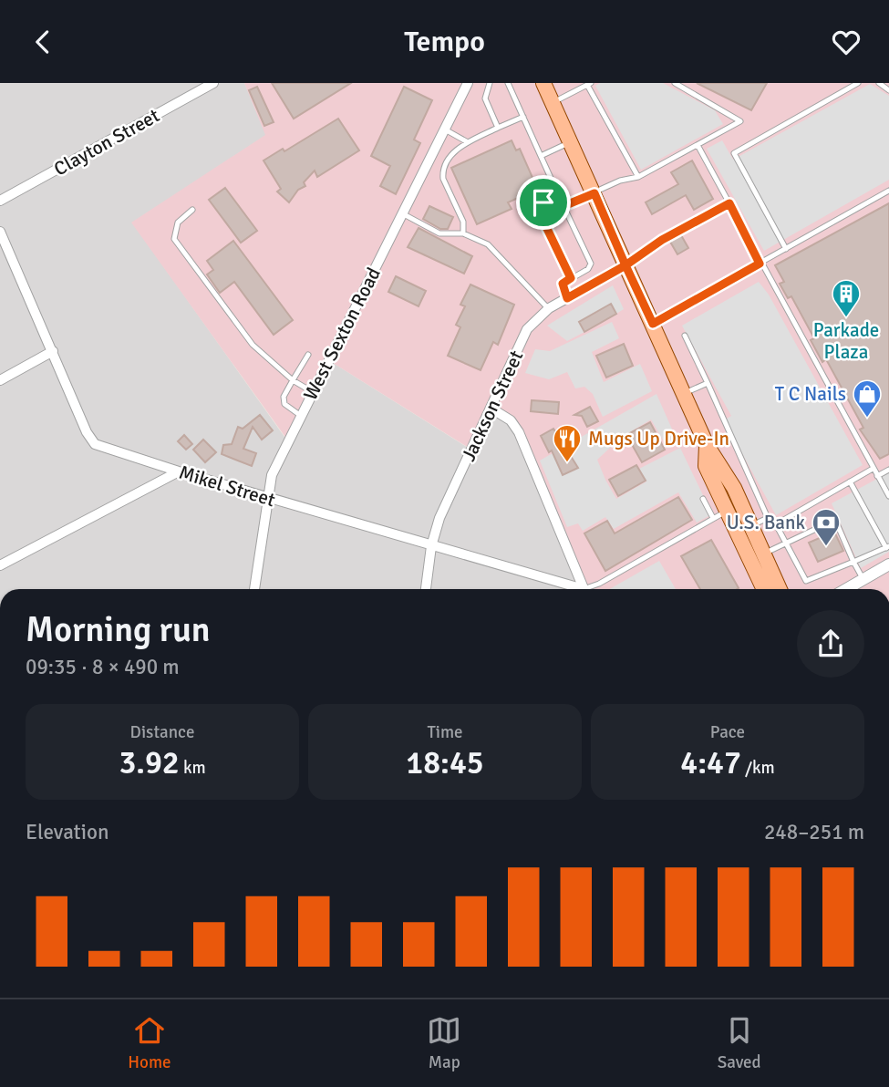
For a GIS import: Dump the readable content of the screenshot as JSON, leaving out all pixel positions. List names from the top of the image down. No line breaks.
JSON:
{"streets":{"street":["Clayton Street","West Sexton Road","Jackson Street","Mikel Street"]},"crossings":[["West Sexton Road","Mikel Street"],["Jackson Street","Mikel Street"]],"places":{"building":["Parkade Plaza"],"shop":["T C Nails"],"restaurant":["Mugs Up Drive-In"],"bank":["U.S. Bank"]},"page":{"header":"Tempo","heading":["Morning run","09:35 · 8 × 490 m"],"stats":[["Distance","3.92 km"],["Time","18:45"],["Pace","4:47 /km"]],"chart":["Elevation","248–251 m"],"tabs":["Home","Map","Saved"]}}
